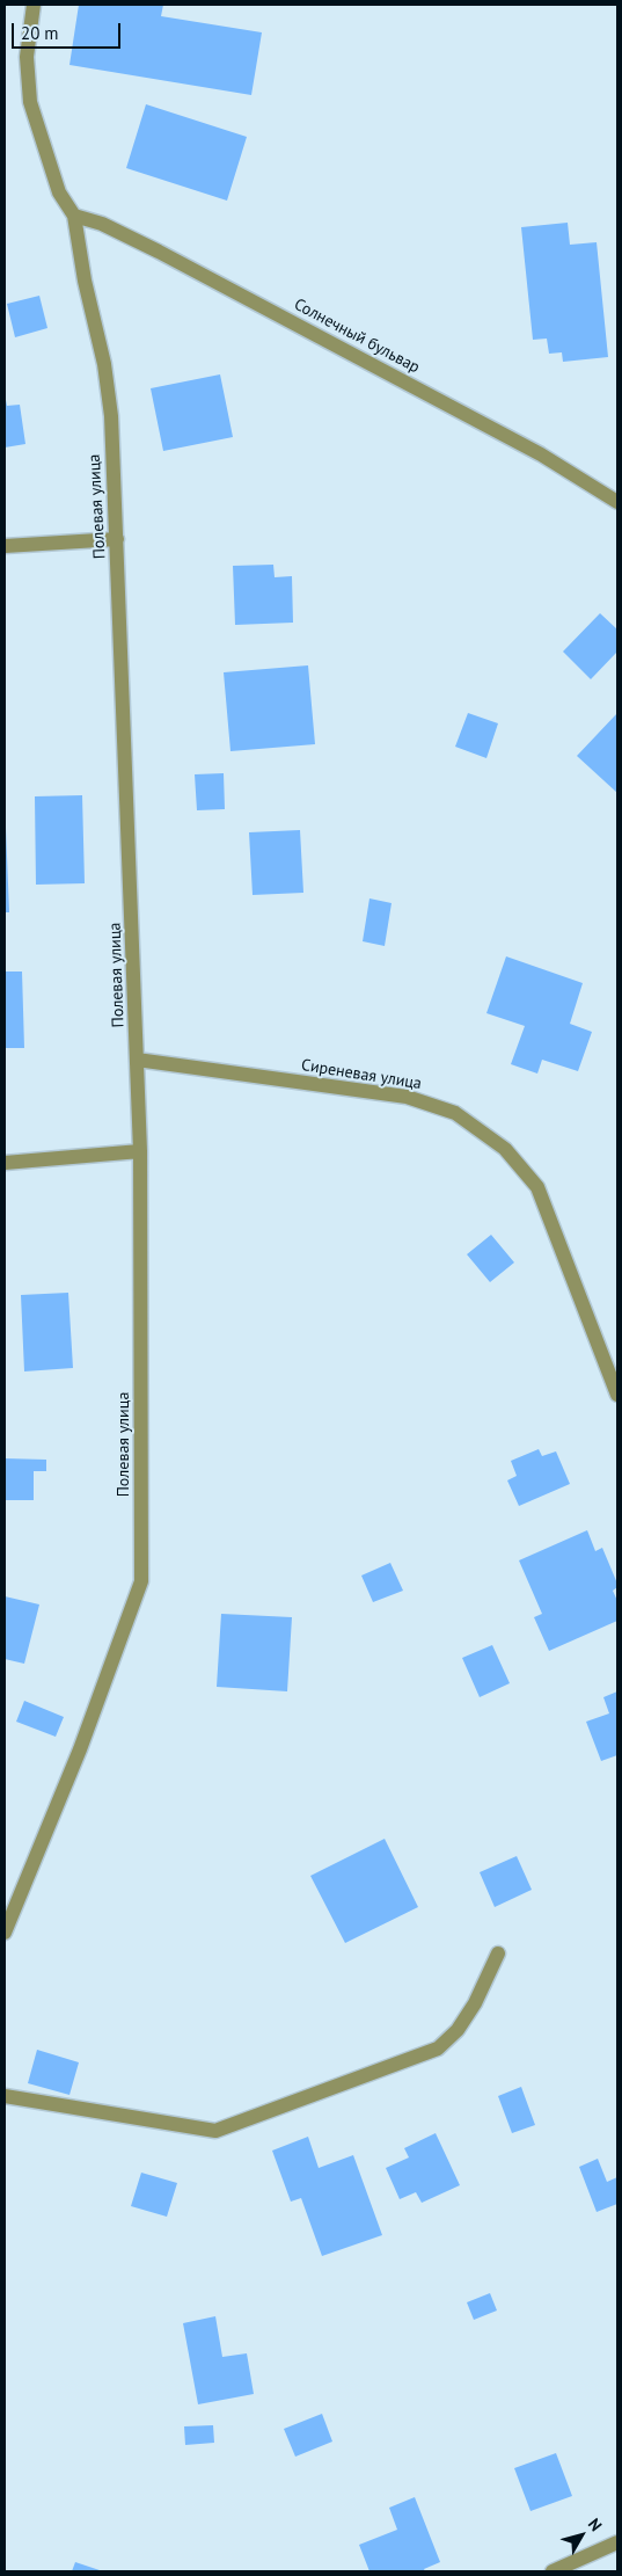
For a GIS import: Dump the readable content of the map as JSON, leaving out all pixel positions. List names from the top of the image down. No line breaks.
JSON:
{"streets":{"street":["Солнечный бульвар","Полевая улица","Сиреневая улица"]},"crossings":[["Солнечный бульвар","Полевая улица"],["Полевая улица","Сиреневая улица"]],"scale_bar":"20 m","north":"top right"}
